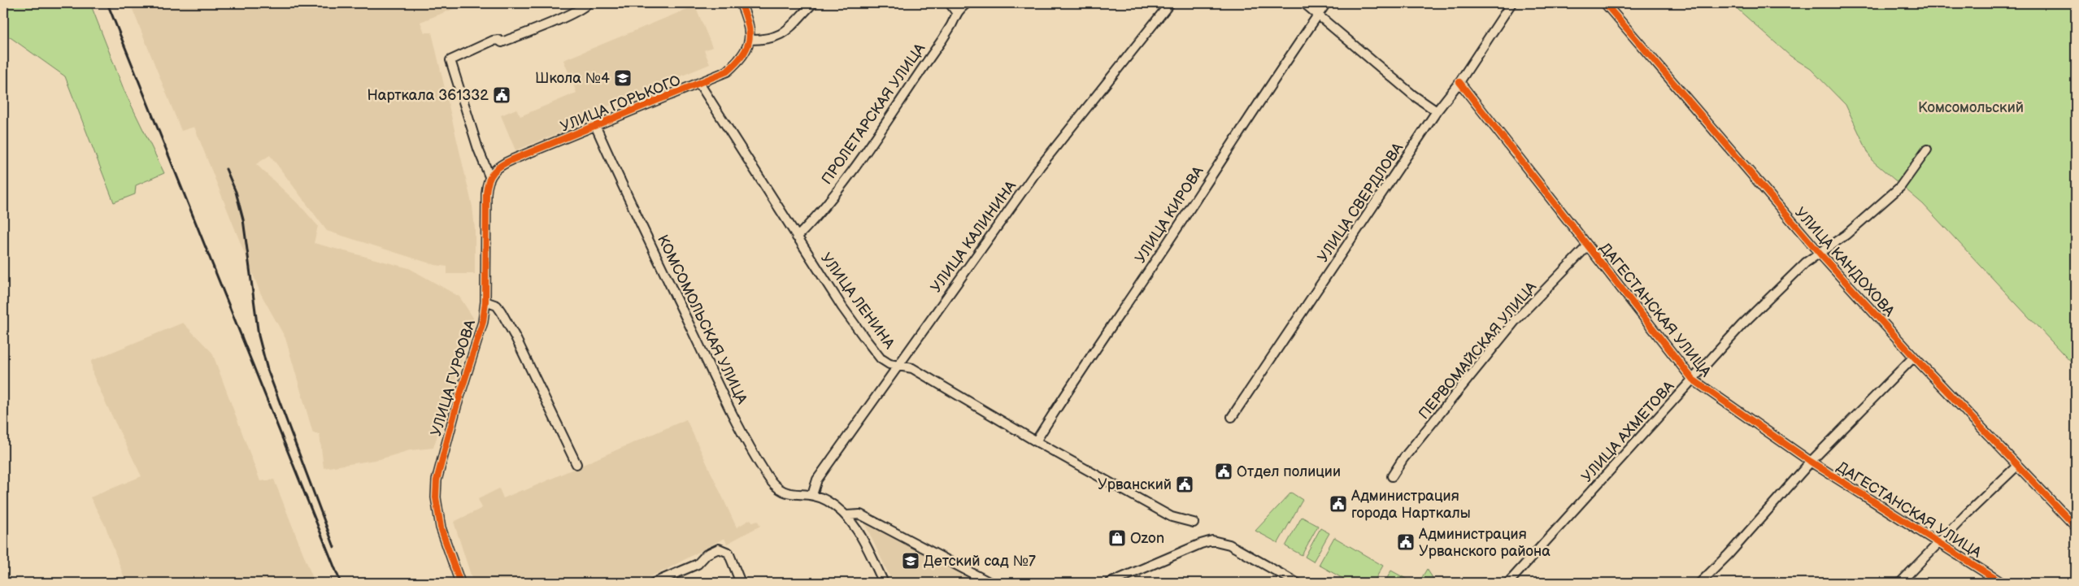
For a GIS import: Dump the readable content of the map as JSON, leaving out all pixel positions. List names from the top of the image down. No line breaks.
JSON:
{"streets":{"street":["УЛИЦА ГОРЬКОГО","ПРОЛЕТАРСКАЯ УЛИЦА","УЛИЦА СВЕРДЛОВА","УЛИЦА КИРОВА","УЛИЦА КАЛИНИНА","УЛИЦА КАНДОХОВА","УЛИЦА ЛЕНИНА","ДАГЕСТАНСКАЯ УЛИЦА","КОМСОМОЛЬСКАЯ УЛИЦА","ПЕРВОМАЙСКАЯ УЛИЦА","УЛИЦА ГУРФОВА","УЛИЦА АХМЕТОВА"]},"crossings":[["УЛИЦА ГОРЬКОГО","УЛИЦА ЛЕНИНА"],["УЛИЦА ГОРЬКОГО","КОМСОМОЛЬСКАЯ УЛИЦА"],["УЛИЦА ГОРЬКОГО","УЛИЦА ГУРФОВА"],["ПРОЛЕТАРСКАЯ УЛИЦА","УЛИЦА ЛЕНИНА"],["УЛИЦА СВЕРДЛОВА","ДАГЕСТАНСКАЯ УЛИЦА"],["УЛИЦА КИРОВА","УЛИЦА ЛЕНИНА"],["УЛИЦА КАЛИНИНА","УЛИЦА ЛЕНИНА"],["УЛИЦА КАЛИНИНА","КОМСОМОЛЬСКАЯ УЛИЦА"],["УЛИЦА КАНДОХОВА","УЛИЦА АХМЕТОВА"],["ДАГЕСТАНСКАЯ УЛИЦА","ПЕРВОМАЙСКАЯ УЛИЦА"],["ДАГЕСТАНСКАЯ УЛИЦА","УЛИЦА АХМЕТОВА"]],"parks":["Комсомольский"],"places":{"school or university":["Школа №4","Детский сад №7"],"public building":["Нарткала 361332","Отдел полиции","Урванский","Администрация города Нарткалы","Администрация Урванского района"],"shop":["Ozon"]}}
